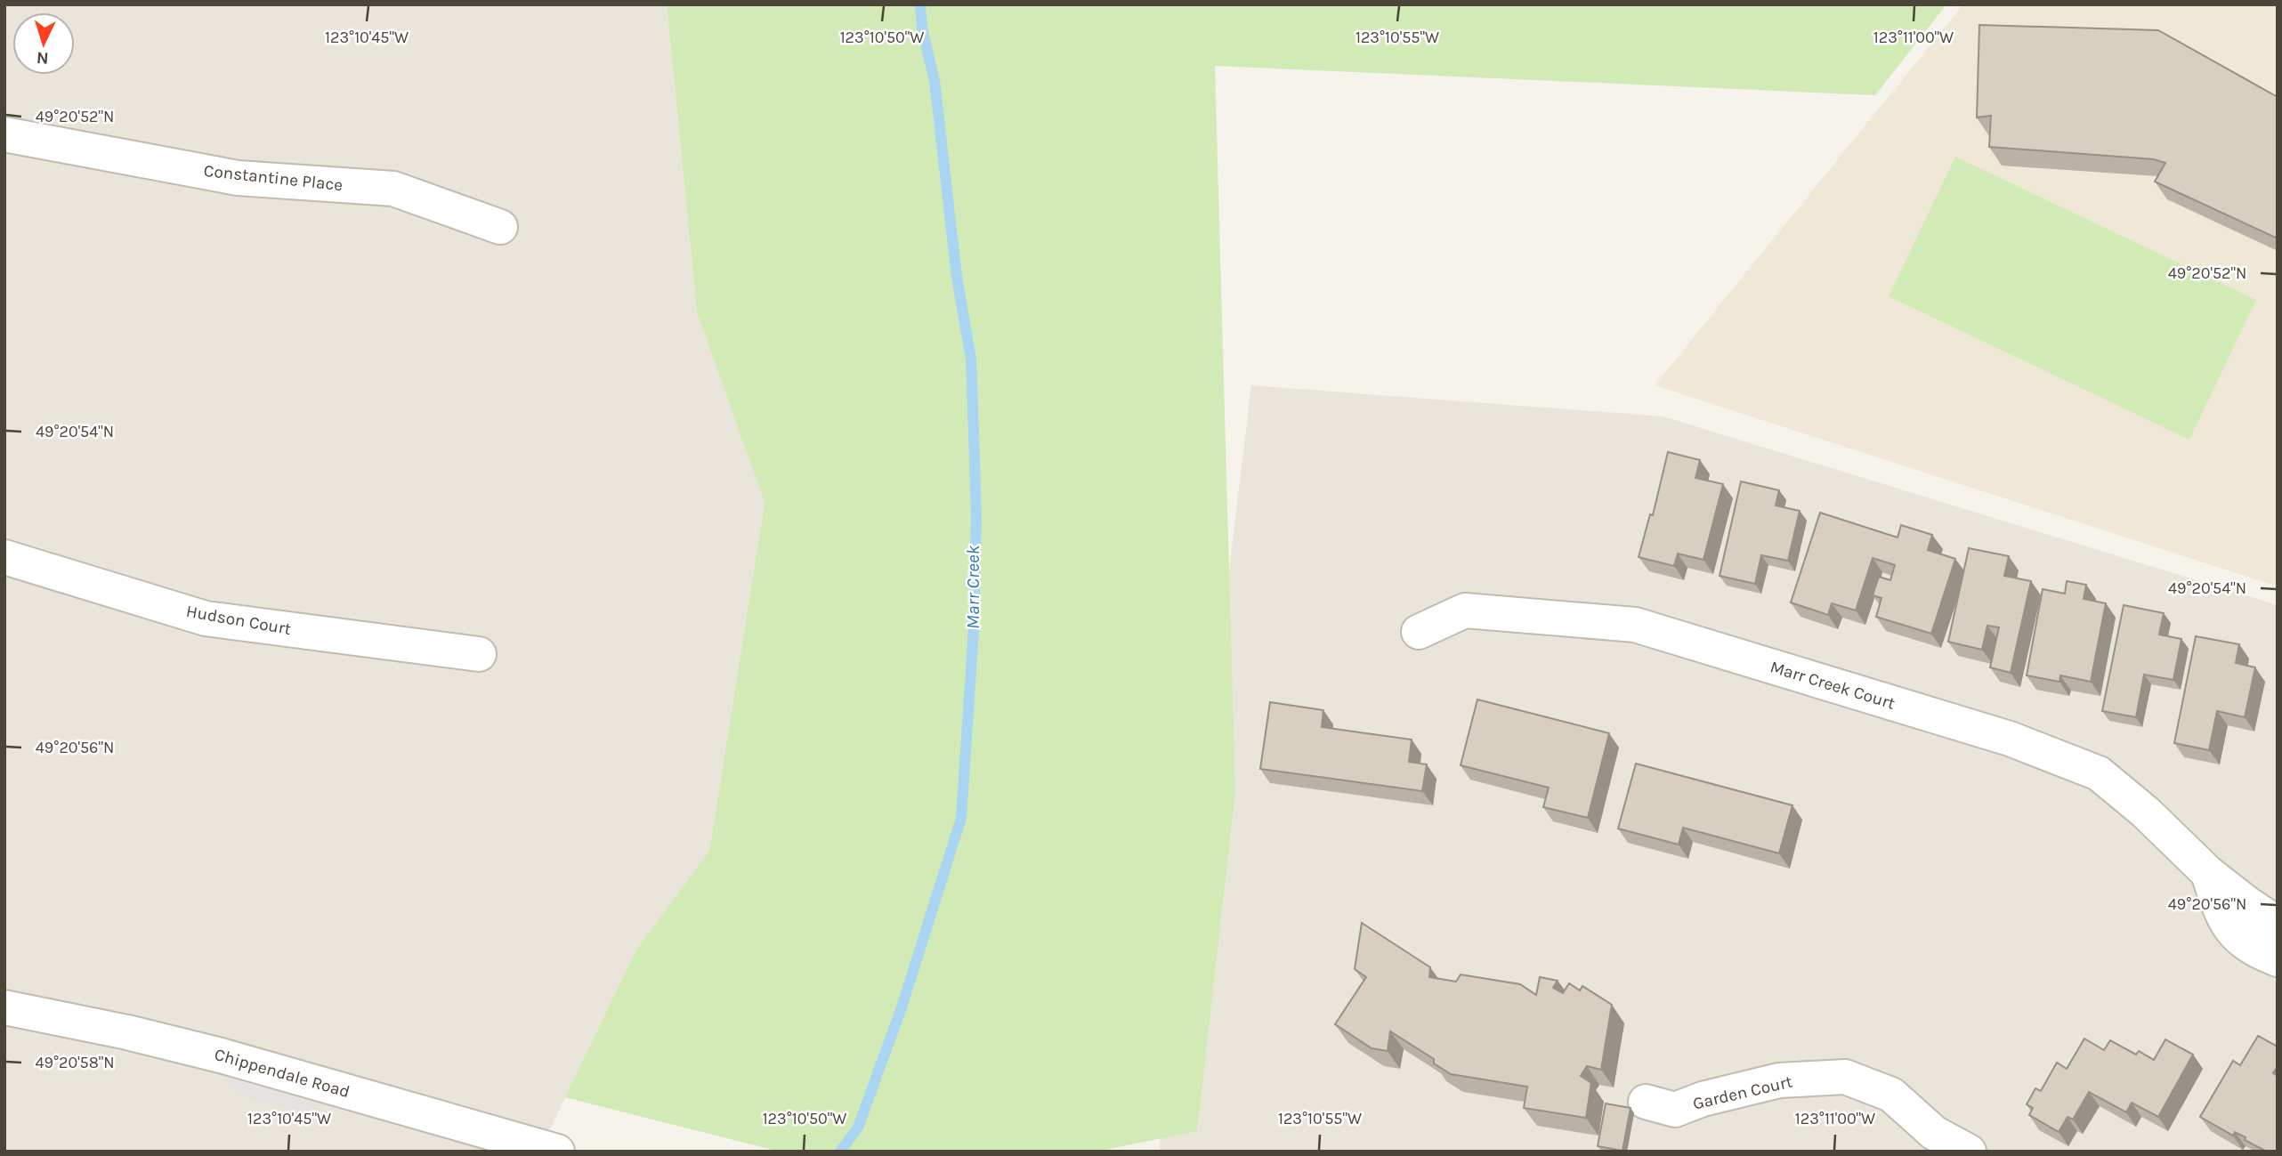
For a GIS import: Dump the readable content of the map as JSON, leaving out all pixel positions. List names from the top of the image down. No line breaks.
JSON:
{"streets":{"street":["Constantine Place","Hudson Court","Marr Creek Court","Chippendale Road","Garden Court"]},"water":["Marr Creek"],"north":"bottom","coordinates":["123°10'45\"W","123°10'50\"W","123°10'55\"W","123°11'00\"W","49°20'52\"N","49°20'54\"N","49°20'56\"N","49°20'58\"N"]}
